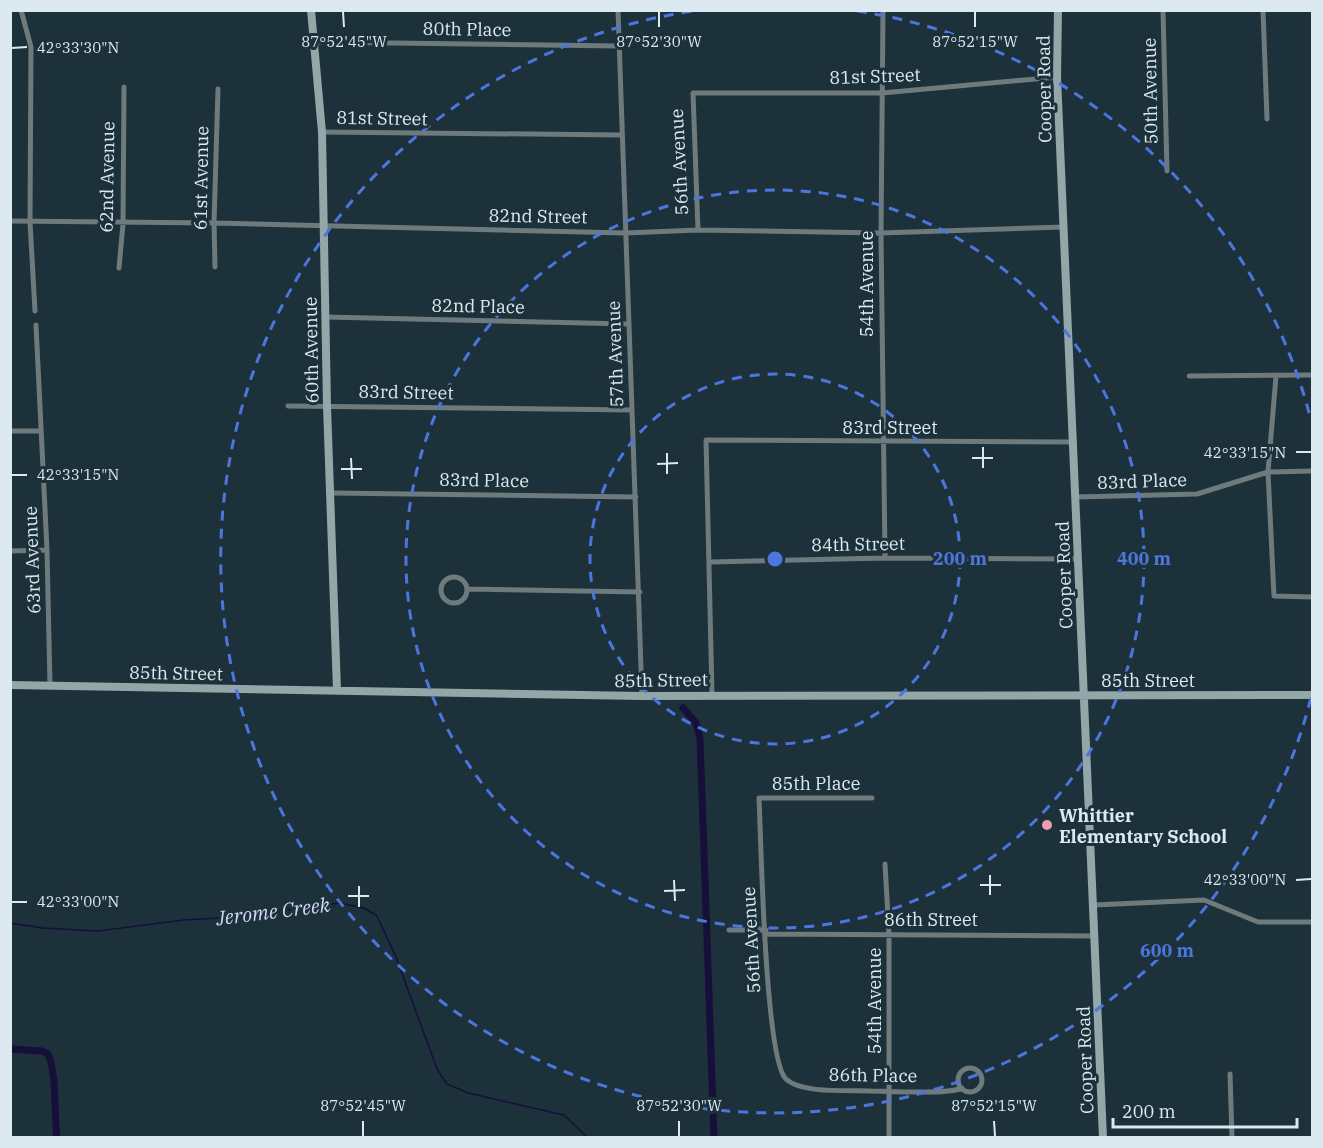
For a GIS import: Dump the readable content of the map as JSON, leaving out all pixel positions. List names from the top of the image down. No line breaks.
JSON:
{"streets":{"street":["80th Place","81st Street","Cooper Road","50th Avenue","56th Avenue","62nd Avenue","61st Avenue","82nd Street","54th Avenue","82nd Place","60th Avenue","57th Avenue","83rd Street","83rd Place","84th Street","63rd Avenue","85th Street","85th Place","86th Street","86th Place"]},"crossings":[["80th Place","60th Avenue"],["80th Place","57th Avenue"],["81st Street","Cooper Road"],["81st Street","56th Avenue"],["81st Street","54th Avenue"],["81st Street","60th Avenue"],["81st Street","57th Avenue"],["Cooper Road","82nd Street"],["Cooper Road","83rd Street"],["Cooper Road","83rd Place"],["Cooper Road","84th Street"],["Cooper Road","85th Street"],["Cooper Road","86th Street"],["56th Avenue","82nd Street"],["56th Avenue","85th Place"],["56th Avenue","86th Street"],["56th Avenue","86th Place"],["62nd Avenue","82nd Street"],["61st Avenue","82nd Street"],["82nd Street","54th Avenue"],["82nd Street","60th Avenue"],["82nd Street","57th Avenue"],["54th Avenue","83rd Street"],["54th Avenue","84th Street"],["54th Avenue","86th Street"],["54th Avenue","86th Place"],["82nd Place","60th Avenue"],["82nd Place","57th Avenue"],["60th Avenue","83rd Street"],["60th Avenue","83rd Place"],["60th Avenue","85th Street"],["57th Avenue","83rd Street"],["57th Avenue","83rd Place"],["57th Avenue","85th Street"],["83rd Street","84th Street"],["63rd Avenue","85th Street"]],"water":["Jerome Creek"],"places":["Whittier Elementary School"],"scale_bar":"200 m","coordinates":["87°52'45\"W","87°52'30\"W","87°52'15\"W","42°33'30\"N","42°33'15\"N","42°33'00\"N"],"rings":["200 m","400 m","600 m"]}
